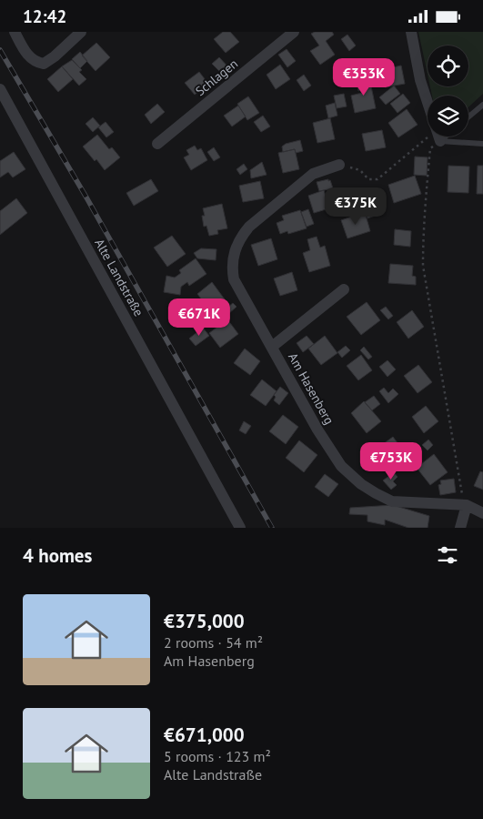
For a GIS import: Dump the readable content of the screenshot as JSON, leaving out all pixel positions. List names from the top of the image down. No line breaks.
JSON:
{"streets":{"street":["Schlagen","Alte Landstraße","Am Hasenberg"]},"page":{"status":"12:42","price":["€353K","€375K","€671K","€753K"],"heading":"4 homes","list":[{"name":"€375,000","note":"2 rooms · 54 m² · Am Hasenberg"},{"name":"€671,000","note":"5 rooms · 123 m² · Alte Landstraße"}]}}
